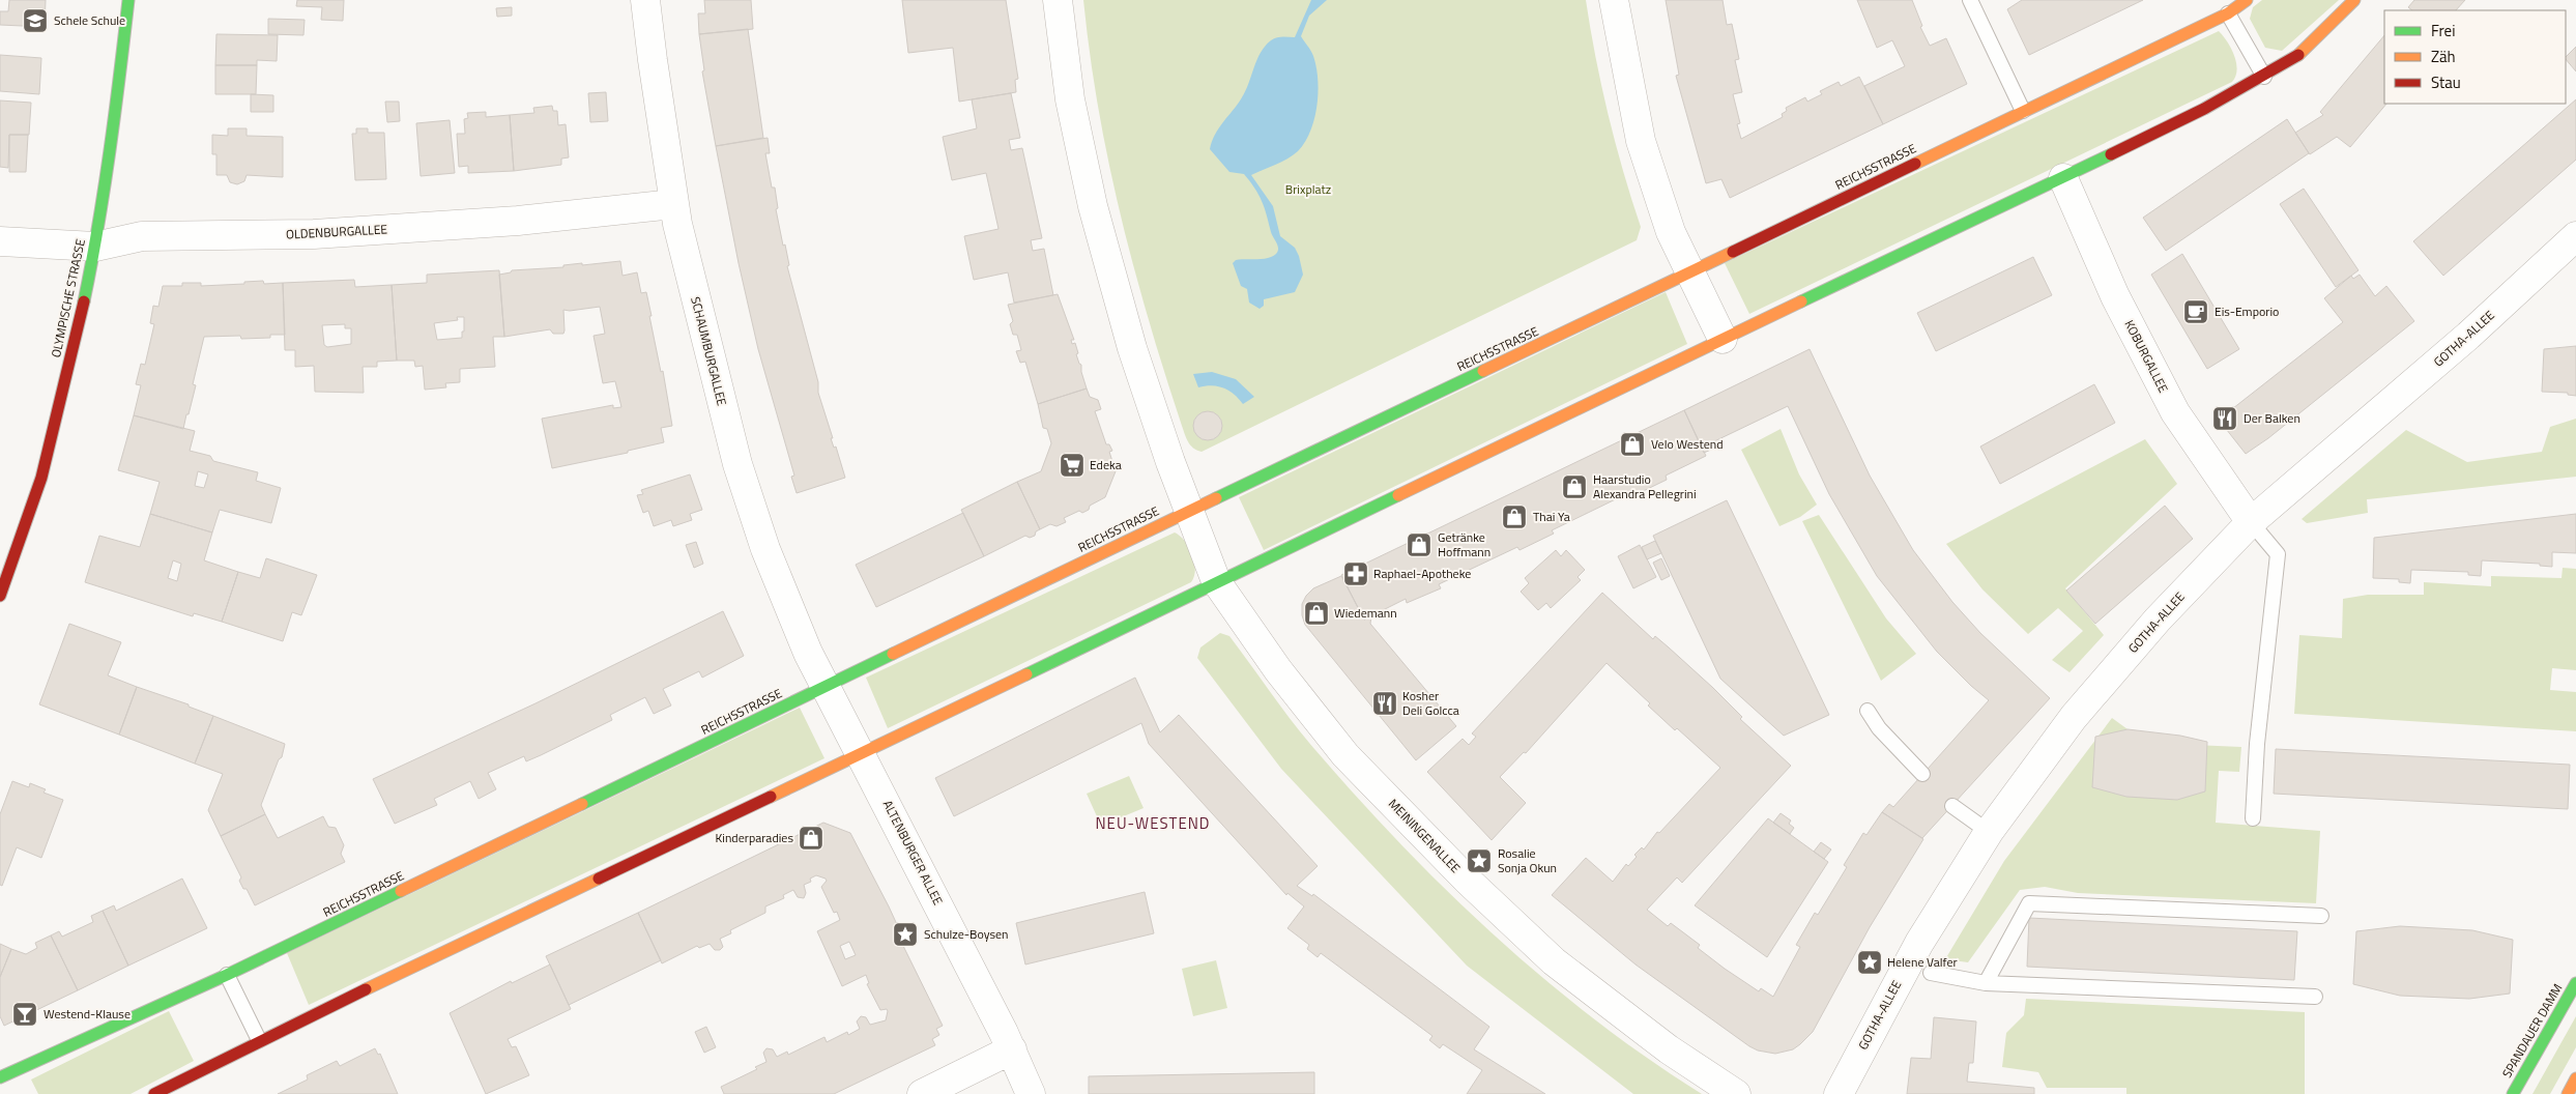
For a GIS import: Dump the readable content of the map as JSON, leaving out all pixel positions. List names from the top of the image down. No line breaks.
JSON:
{"streets":{"main road":["REICHSSTRASSE","OLYMPISCHE STRASSE","SPANDAUER DAMM"],"street":["OLDENBURGALLEE","GOTHA-ALLEE","SCHAUMBURGALLEE","KOBURGALLEE","MEININGENALLEE","ALTENBURGER ALLEE"]},"crossings":[["REICHSSTRASSE","SCHAUMBURGALLEE"],["REICHSSTRASSE","MEININGENALLEE"],["OLDENBURGALLEE","OLYMPISCHE STRASSE"],["OLDENBURGALLEE","SCHAUMBURGALLEE"],["GOTHA-ALLEE","KOBURGALLEE"],["SCHAUMBURGALLEE","ALTENBURGER ALLEE"]],"districts":["NEU-WESTEND"],"parks":["Brixplatz"],"places":{"school or university":["Schele Schule"],"cafe":["Eis-Emporio"],"restaurant":["Der Balken","Kosher Deli Golcca"],"shop":["Velo Westend","Haarstudio Alexandra Pellegrini","Thai Ya","Getränke Hoffmann","Wiedemann","Kinderparadies"],"supermarket":["Edeka"],"pharmacy":["Raphael-Apotheke"],"place":["Rosalie Sonja Okun","Schulze-Boysen","Helene Valfer"],"bar":["Westend-Klause"]},"legend":["Frei","Zäh","Stau"]}
